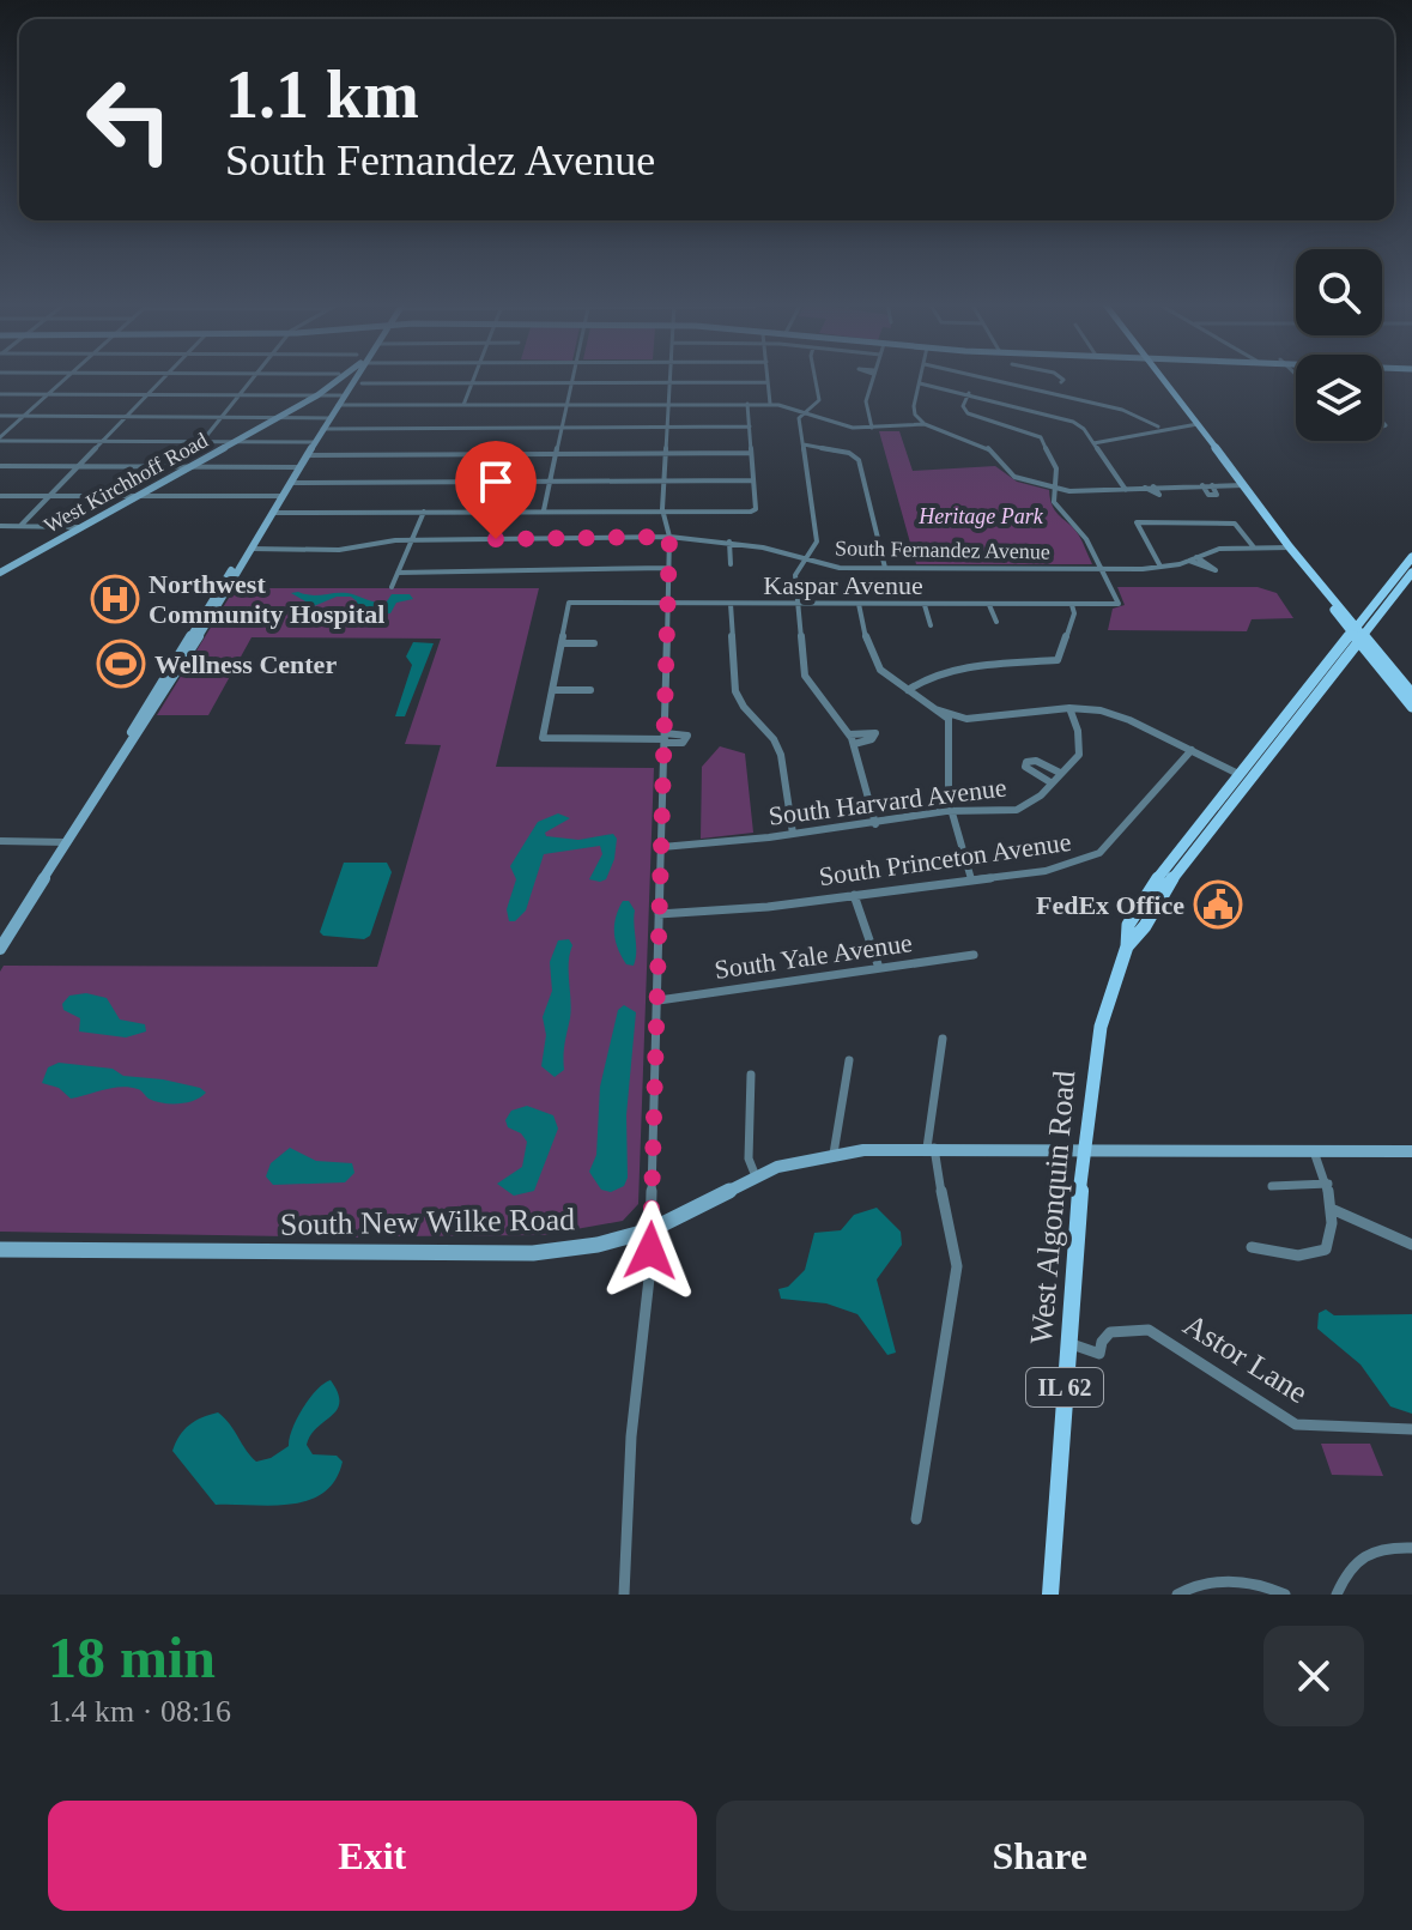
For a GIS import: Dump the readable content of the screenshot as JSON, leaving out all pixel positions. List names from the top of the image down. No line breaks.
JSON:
{"streets":{"main road":["West Kirchhoff Road","West Algonquin Road","South New Wilke Road","IL 62"],"street":["South Fernandez Avenue","Kaspar Avenue","South Harvard Avenue","South Princeton Avenue","South Yale Avenue","Astor Lane"]},"crossings":[["South Fernandez Avenue","Kaspar Avenue"],["West Algonquin Road","South New Wilke Road"],["West Algonquin Road","Astor Lane"]],"parks":["Heritage Park"],"places":{"hospital":["Northwest Community Hospital"],"sports":["Wellness Center"],"public building":["FedEx Office"]},"page":{"turn":["1.1 km","South Fernandez Avenue"],"heading":["18 min","1.4 km · 08:16"],"buttons":["Exit","Share"]}}
